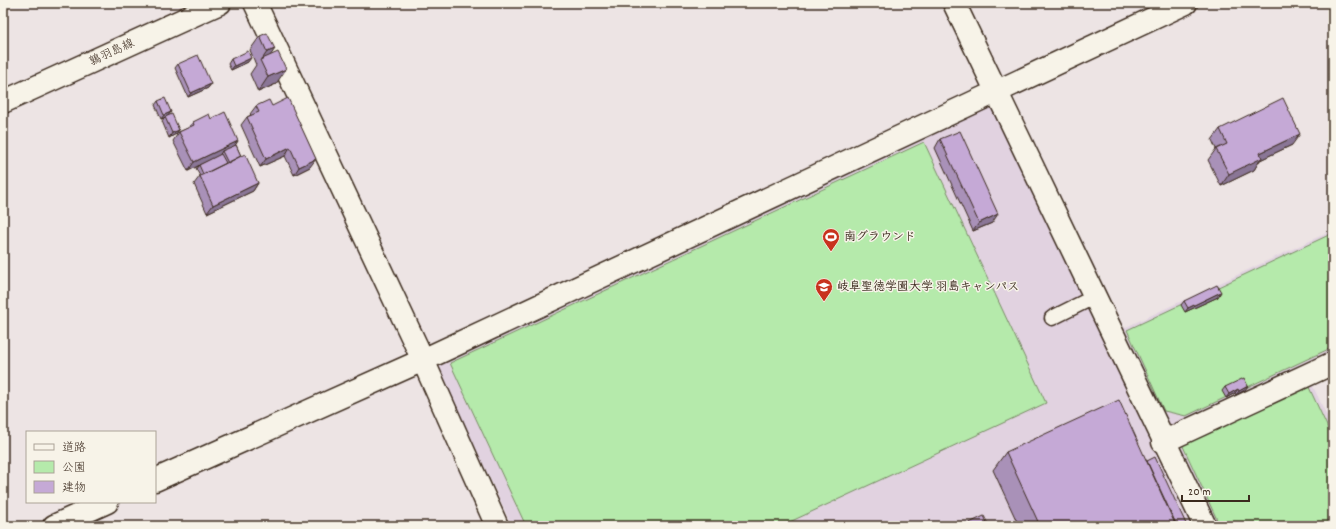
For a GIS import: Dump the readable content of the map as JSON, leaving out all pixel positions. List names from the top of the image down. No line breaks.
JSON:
{"streets":{"street":["鶉羽島線"]},"places":{"sports":["南グラウンド"],"school or university":["岐阜聖徳学園大学 羽島キャンパス"]},"legend":["道路","公園","建物"],"scale_bar":"20 m"}
